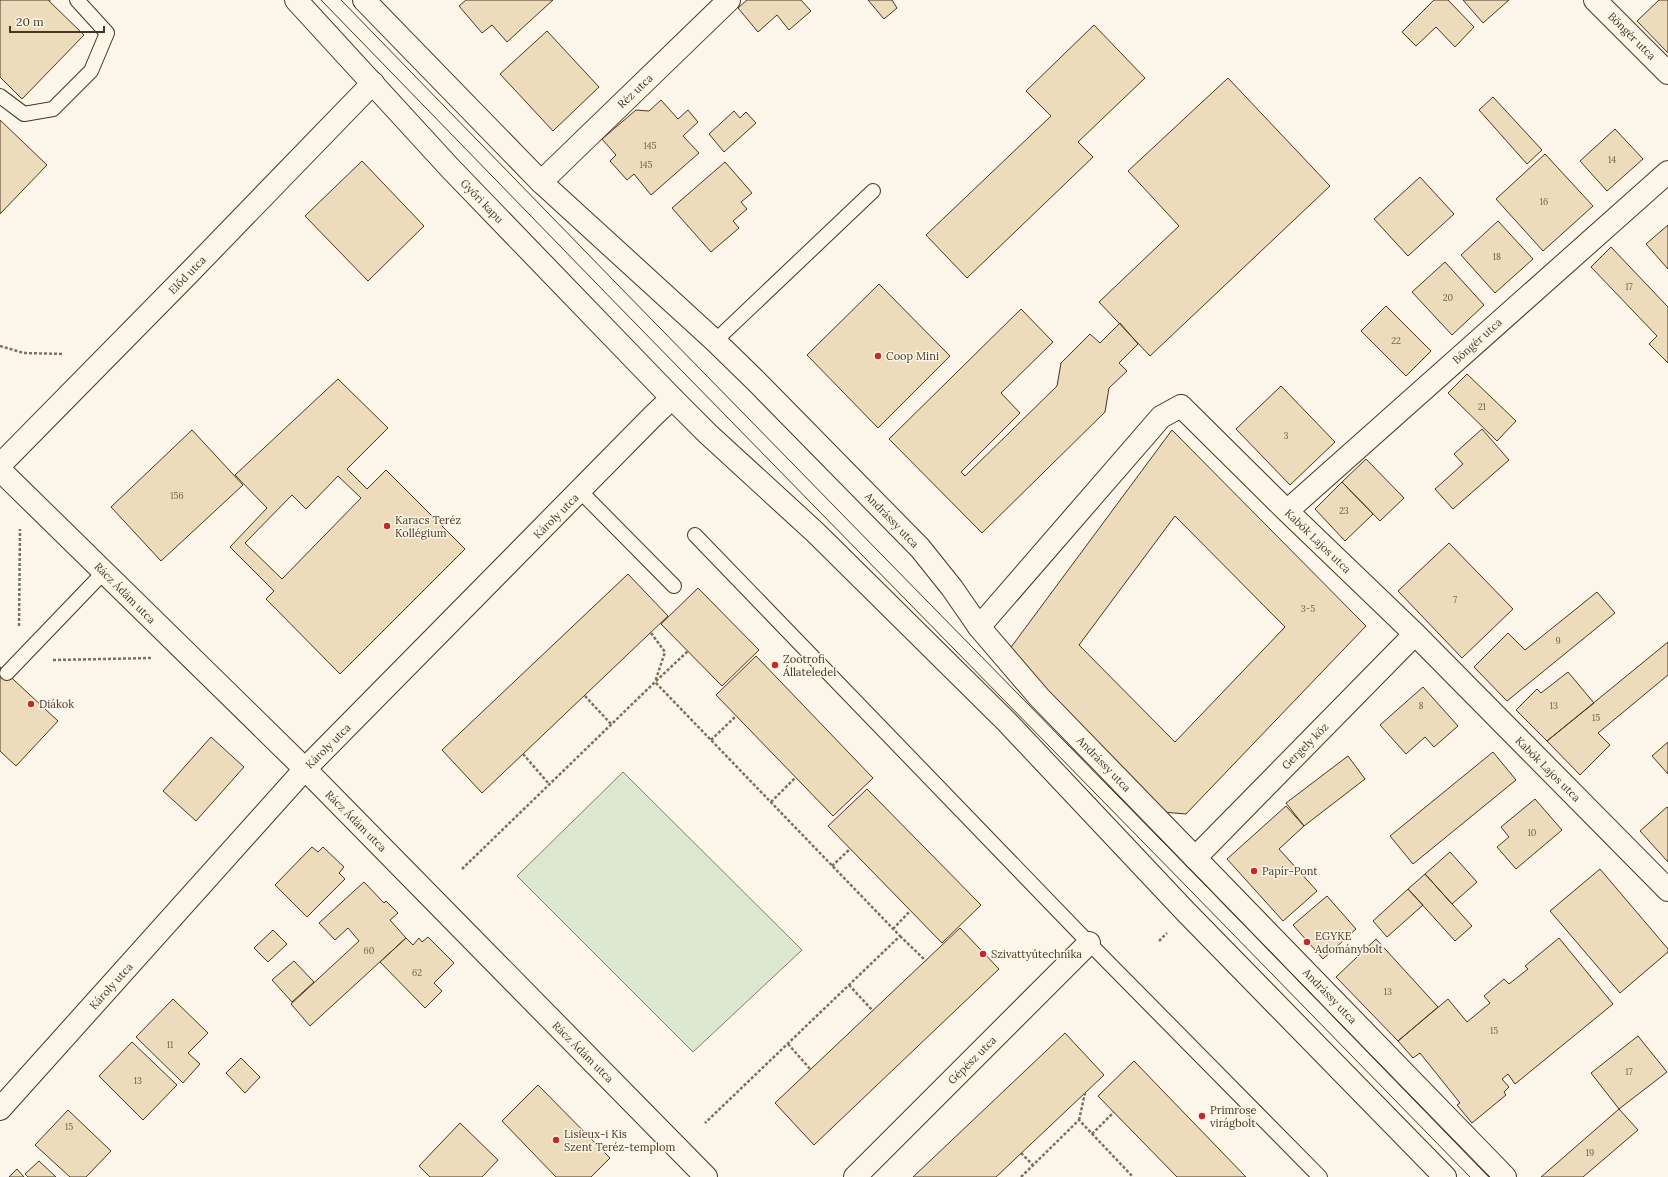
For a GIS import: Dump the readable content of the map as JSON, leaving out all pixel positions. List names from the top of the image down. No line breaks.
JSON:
{"streets":{"street":["Böngér utca","Réz utca","Győri kapu","Előd utca","Károly utca","Andrássy utca","Kabók Lajos utca","Rácz Ádám utca","Gergely köz","Gépész utca"]},"crossings":[["Böngér utca","Kabók Lajos utca"],["Győri kapu","Előd utca"],["Győri kapu","Károly utca"],["Károly utca","Rácz Ádám utca"],["Andrássy utca","Kabók Lajos utca"],["Andrássy utca","Gergely köz"],["Kabók Lajos utca","Gergely köz"]],"places":["Coop Mini","Karacs Teréz Kollégium","Zootrofi Állateledel","Diákok","Papír-Pont","EGYKE Adománybolt","Szivattyútechnika","Primrose virágbolt","Lisieux-i Kis Szent Teréz-templom"],"house_numbers":["145","14","145","16","18","17","20","22","21","3","156","23","7","3-5","9","8","13","15","10","60","62","13","15","11","17","13","15","19"],"scale_bar":"20 m"}
